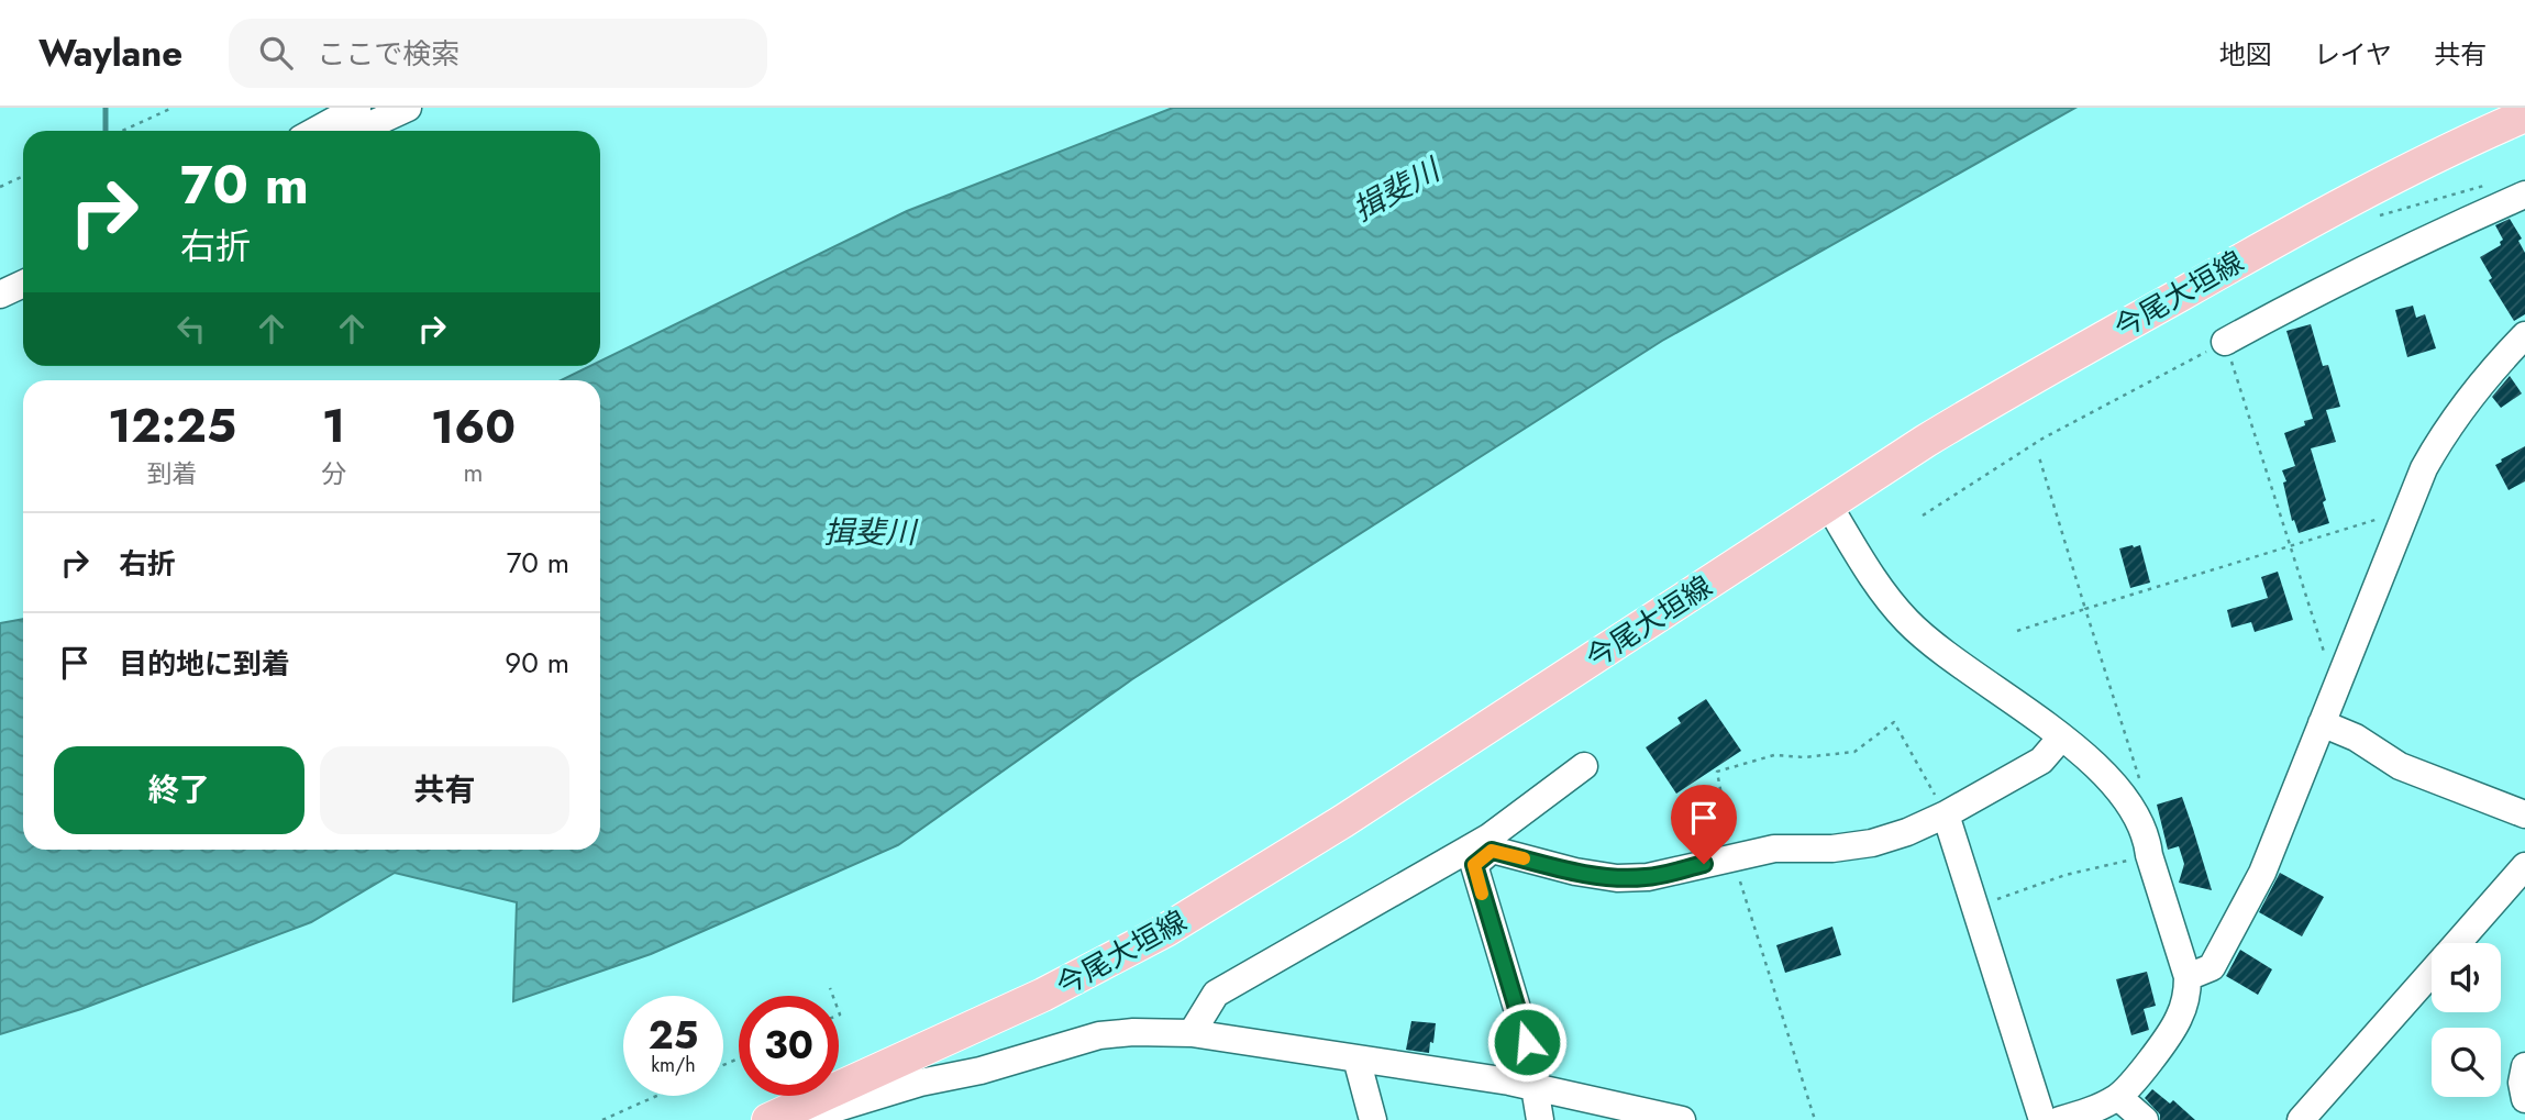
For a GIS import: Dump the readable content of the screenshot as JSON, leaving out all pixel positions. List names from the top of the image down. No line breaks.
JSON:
{"streets":{"main road":["今尾大垣線"]},"water":["揖斐川"],"page":{"header":"Waylane","search":"ここで検索","nav":["地図","レイヤ","共有"],"turn":["70 m","右折"],"eta":["12:25","到着","1","分","160","m"],"list":[{"name":"右折","value":"70 m"},{"name":"目的地に到着","value":"90 m"}],"buttons":["終了","共有"],"speed":"25 km/h","limit":"30"}}
